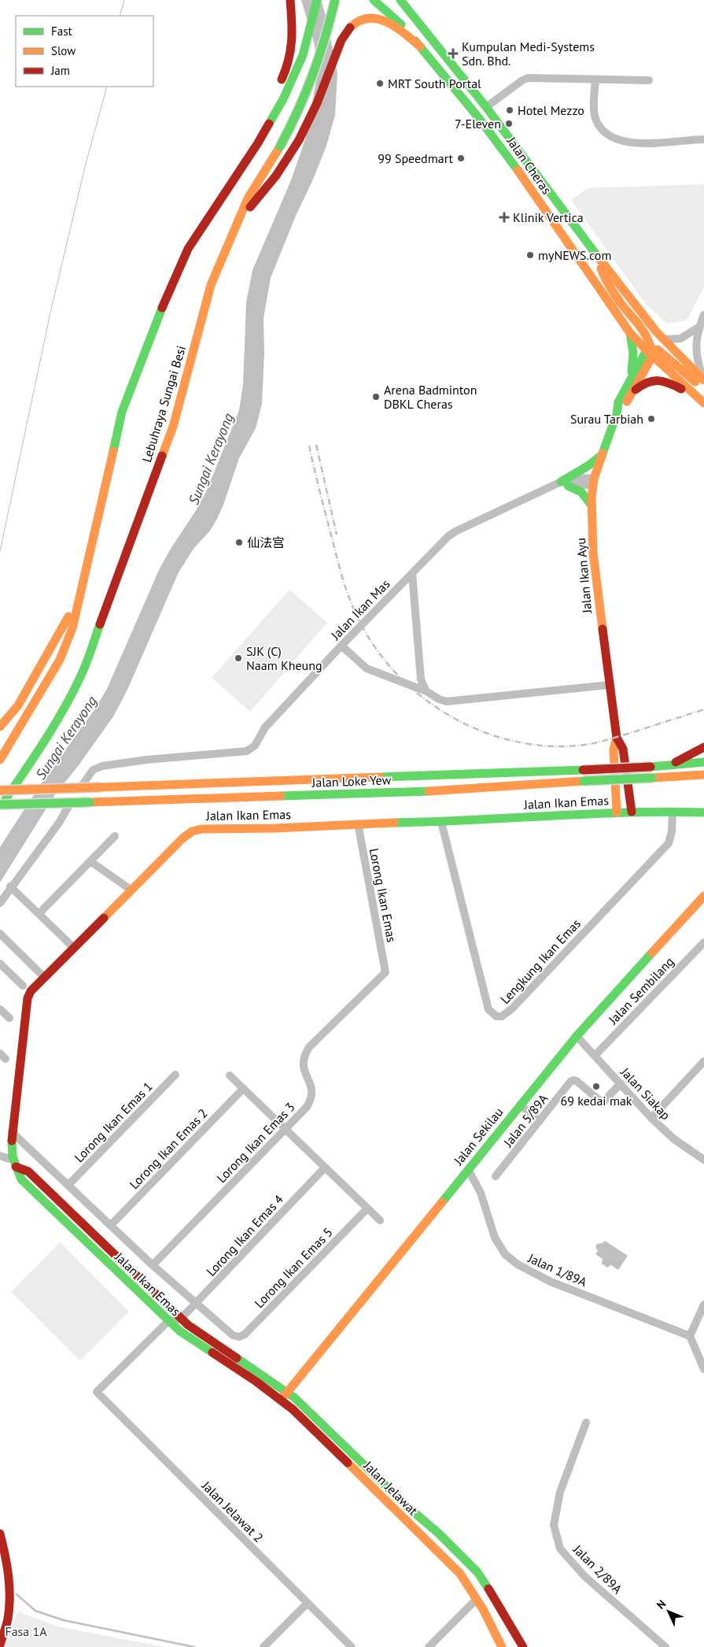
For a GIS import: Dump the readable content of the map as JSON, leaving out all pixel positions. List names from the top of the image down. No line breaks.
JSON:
{"streets":{"main road":["Jalan Cheras","Lebuhraya Sungai Besi","Jalan Ikan Ayu","Jalan Loke Yew","Jalan Ikan Emas","Jalan Sekilau","Jalan Jelawat"],"street":["Jalan Ikan Mas","Lorong Ikan Emas","Lengkung Ikan Emas","Jalan Sembilang","Jalan Siakap","Jalan 5/89A","Lorong Ikan Emas 1","Lorong Ikan Emas 3","Lorong Ikan Emas 2","Lorong Ikan Emas 4","Lorong Ikan Emas 5","Jalan 1/89A","Jalan Jelawat 2","Jalan 2/89A"]},"crossings":[["Jalan Cheras","Jalan Ikan Ayu"],["Lebuhraya Sungai Besi","Jalan Loke Yew"],["Jalan Ikan Ayu","Jalan Ikan Mas"],["Jalan Ikan Ayu","Jalan Ikan Emas"],["Jalan Ikan Emas","Lorong Ikan Emas"],["Jalan Ikan Emas","Lengkung Ikan Emas"],["Jalan Ikan Emas","Jalan Sekilau"],["Jalan Ikan Emas","Lorong Ikan Emas 4"],["Jalan Ikan Emas","Jalan Jelawat"],["Jalan Ikan Emas","Jalan Jelawat 2"],["Lorong Ikan Emas","Lorong Ikan Emas 3"],["Jalan Sembilang","Jalan Siakap"],["Jalan Siakap","Jalan 5/89A"],["Jalan Siakap","Jalan Sekilau"],["Jalan Sekilau","Jalan 1/89A"],["Jalan Sekilau","Jalan Jelawat"],["Lorong Ikan Emas 4","Lorong Ikan Emas 5"]],"water":["Sungai Kerayong"],"parks":["Fasa 1A"],"places":{"health":["Kumpulan Medi-Systems Sdn. Bhd.","Klinik Vertica"],"other":["MRT South Portal","Hotel Mezzo","7-Eleven","99 Speedmart","myNEWS.com","Arena Badminton DBKL Cheras","Surau Tarbiah","仙法宫","SJK (C) Naam Kheung","69 kedai mak"]},"legend":["Fast","Slow","Jam"],"north":"top left"}
